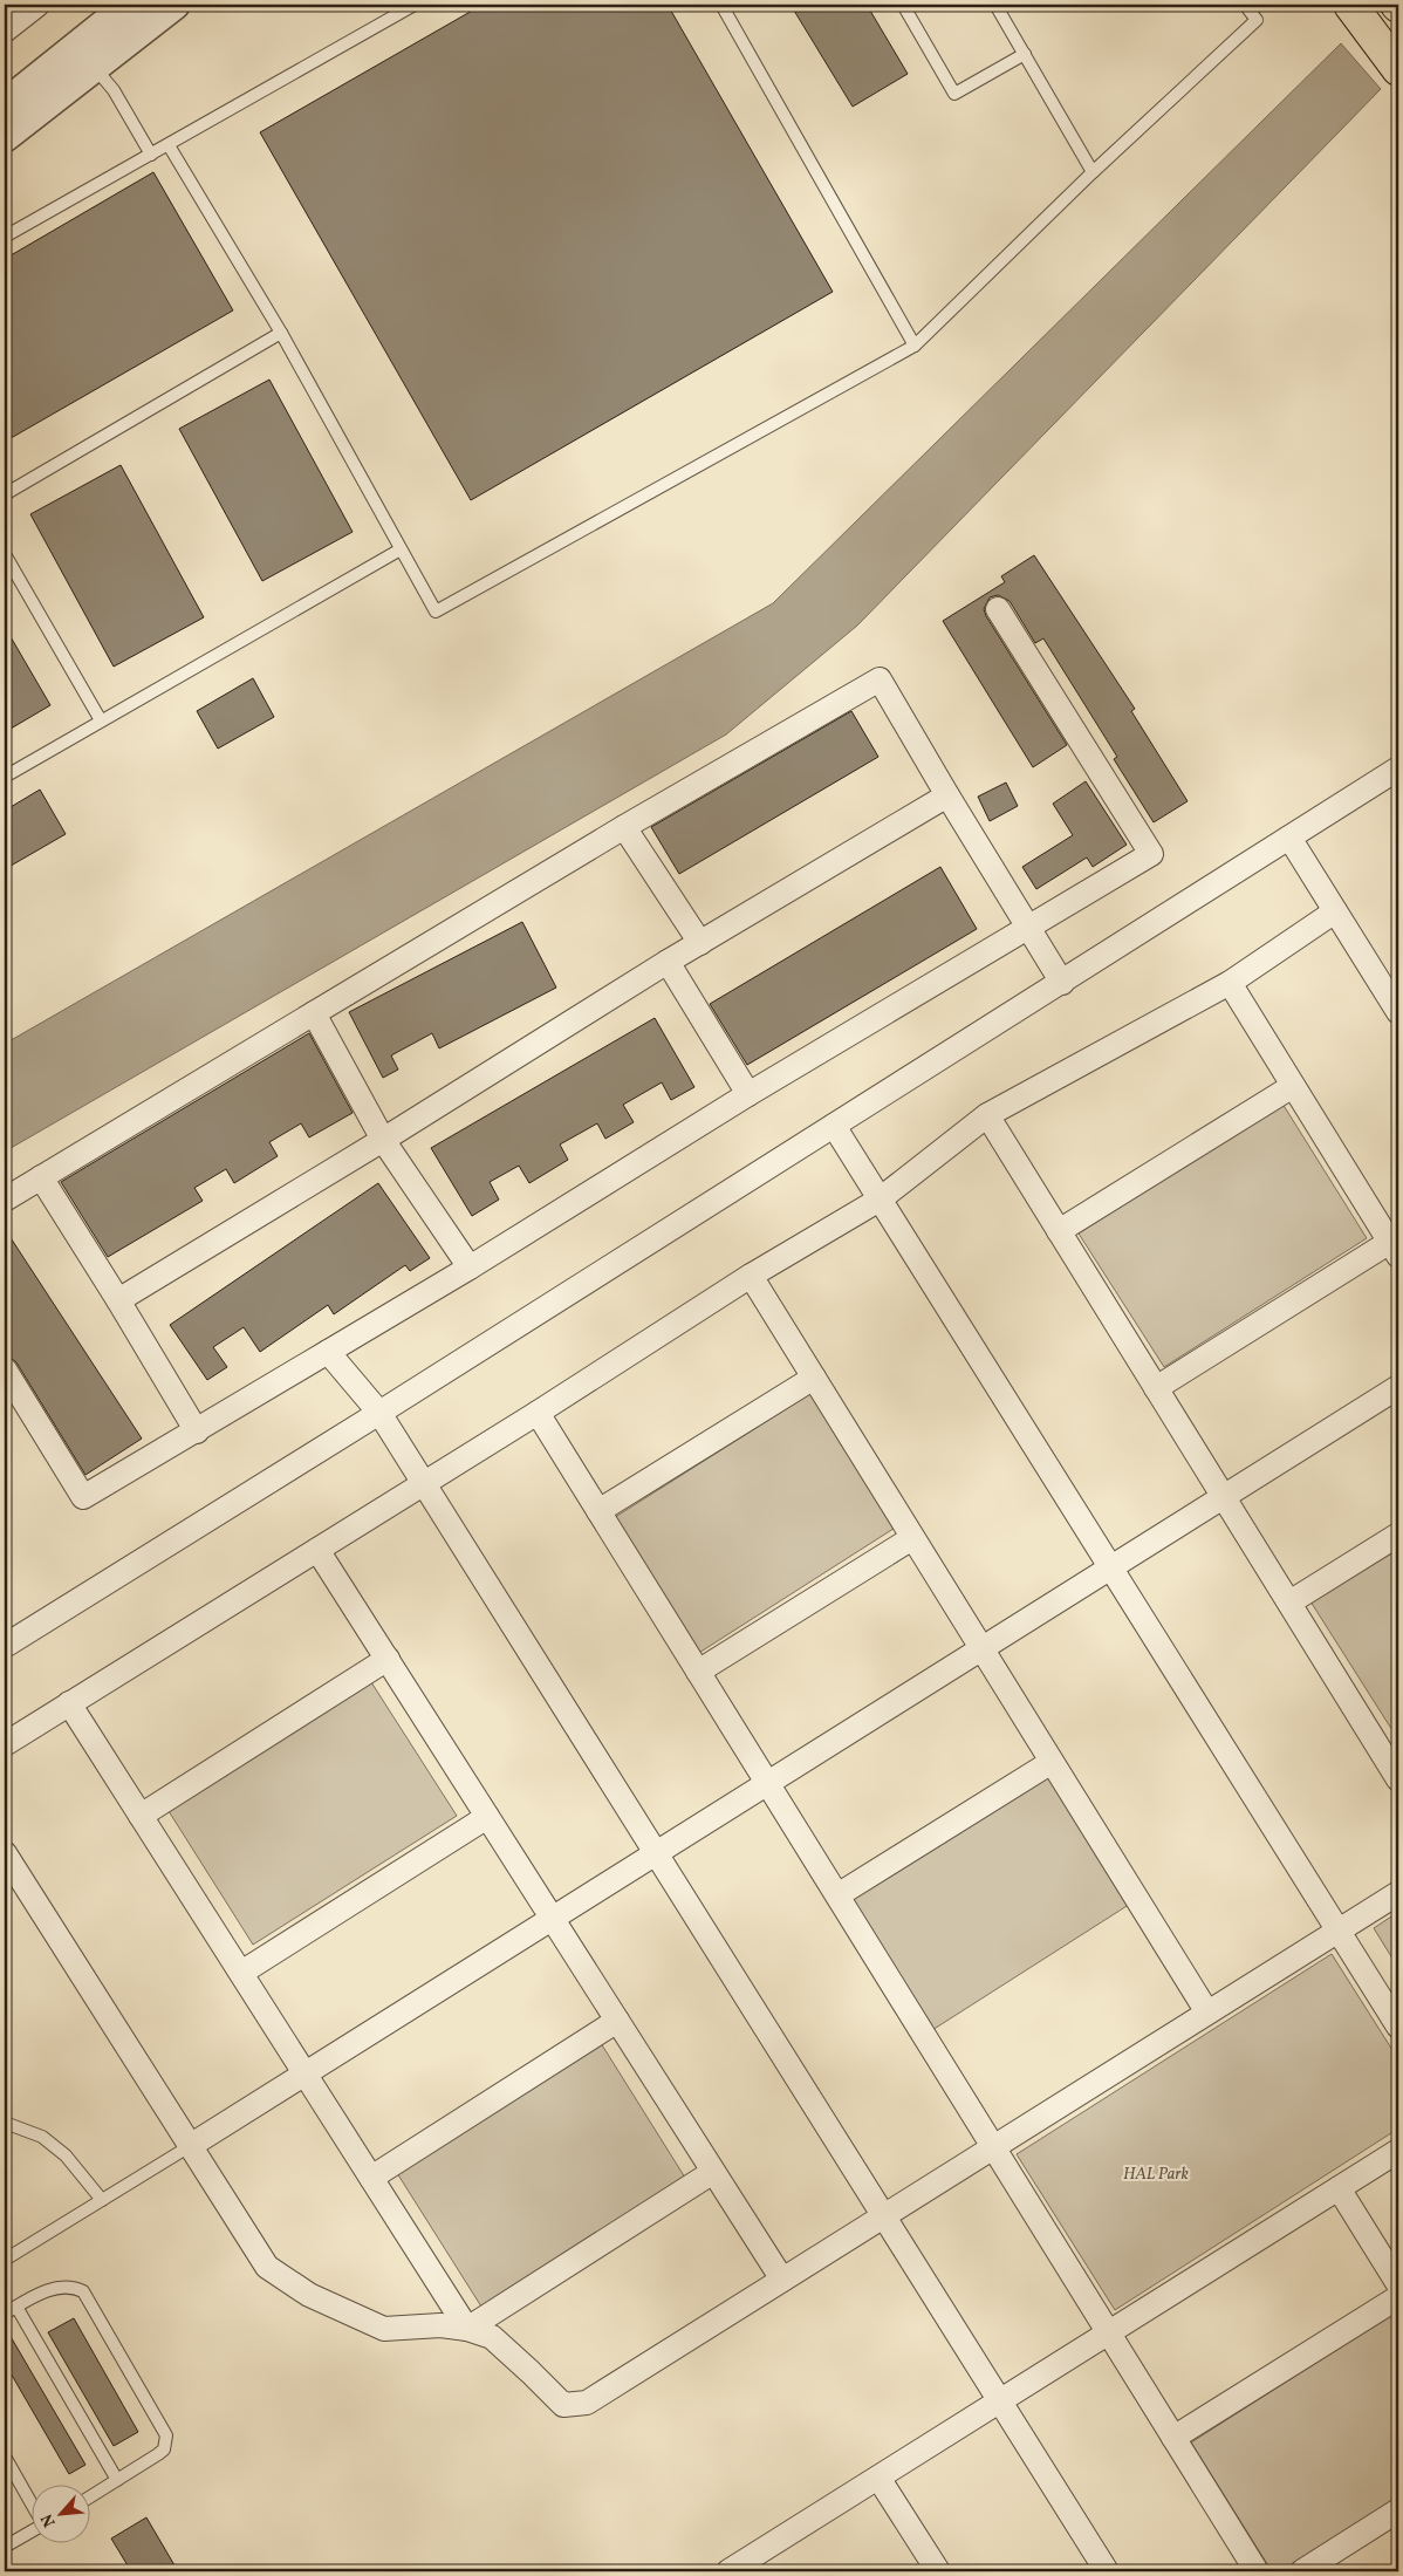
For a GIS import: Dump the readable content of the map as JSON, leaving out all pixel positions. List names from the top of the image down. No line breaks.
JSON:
{"parks":["HAL Park"],"north":"bottom left"}
